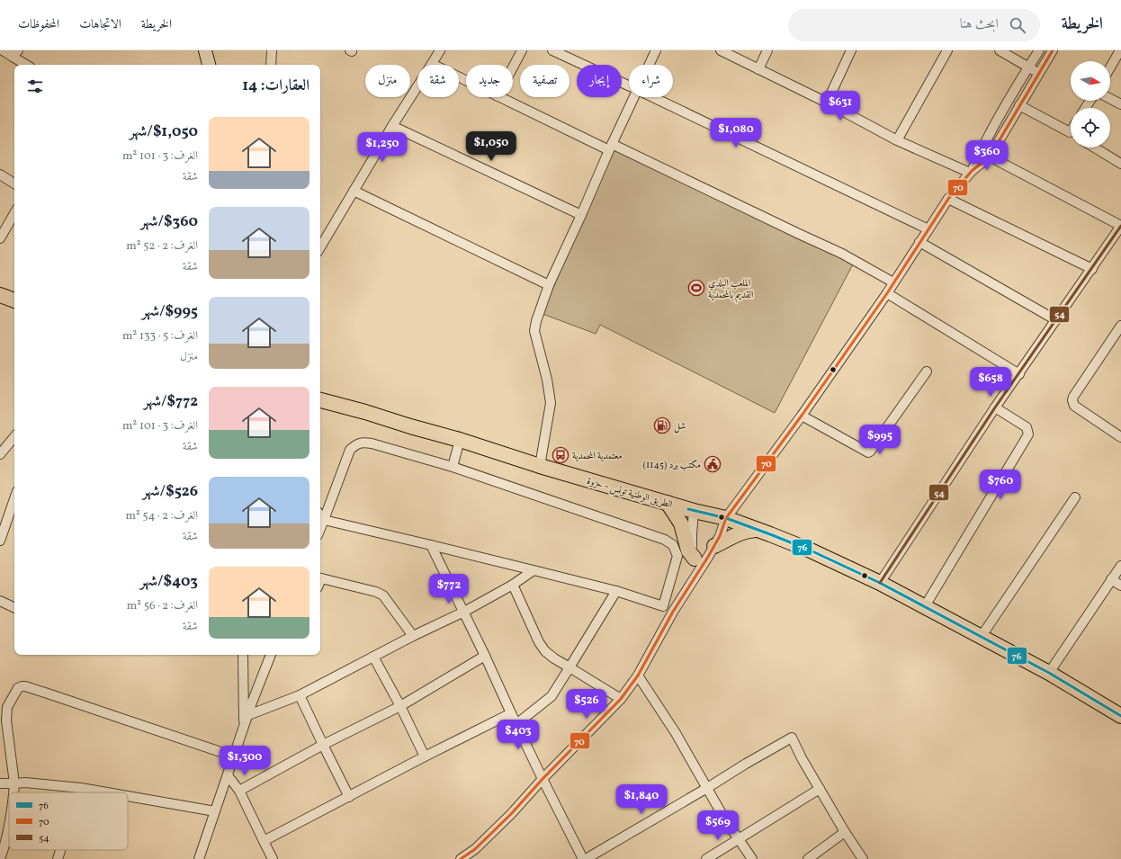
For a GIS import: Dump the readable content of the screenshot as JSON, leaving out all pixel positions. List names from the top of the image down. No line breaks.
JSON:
{"streets":{"main road":["الطريق الوطنية تونس - حزوة"]},"places":{"sports":["الملعب البلدي القديم بالمحمدية"],"fuel station":["شل"],"bus stop":["معتمدية المحمدية"],"public building":["مكتب برد (1145)"]},"lines":["transit line 70","transit line 54","transit line 76"],"legend":["76","70","54"],"north":"right","page":{"header":"الخريطة","search":"ابحث هنا","nav":["الخريطة","الاتجاهات","المحفوظات"],"chip":["شراء","إيجار","تصفية","جديد","شقة","منزل"],"heading":"العقارات: 14","price":["$631","$1,080","$1,050","$1,250","$360","$658","$995","$760","$772","$526","$403","$1,300","$1,840","$569"],"list":[{"name":"$1,050/شهر","note":"الغرف: 3 · 101 m² · شقة"},{"name":"$360/شهر","note":"الغرف: 2 · 52 m² · شقة"},{"name":"$995/شهر","note":"الغرف: 5 · 133 m² · منزل"},{"name":"$772/شهر","note":"الغرف: 3 · 101 m² · شقة"},{"name":"$526/شهر","note":"الغرف: 2 · 54 m² · شقة"},{"name":"$403/شهر","note":"الغرف: 2 · 56 m² · شقة"}]}}
